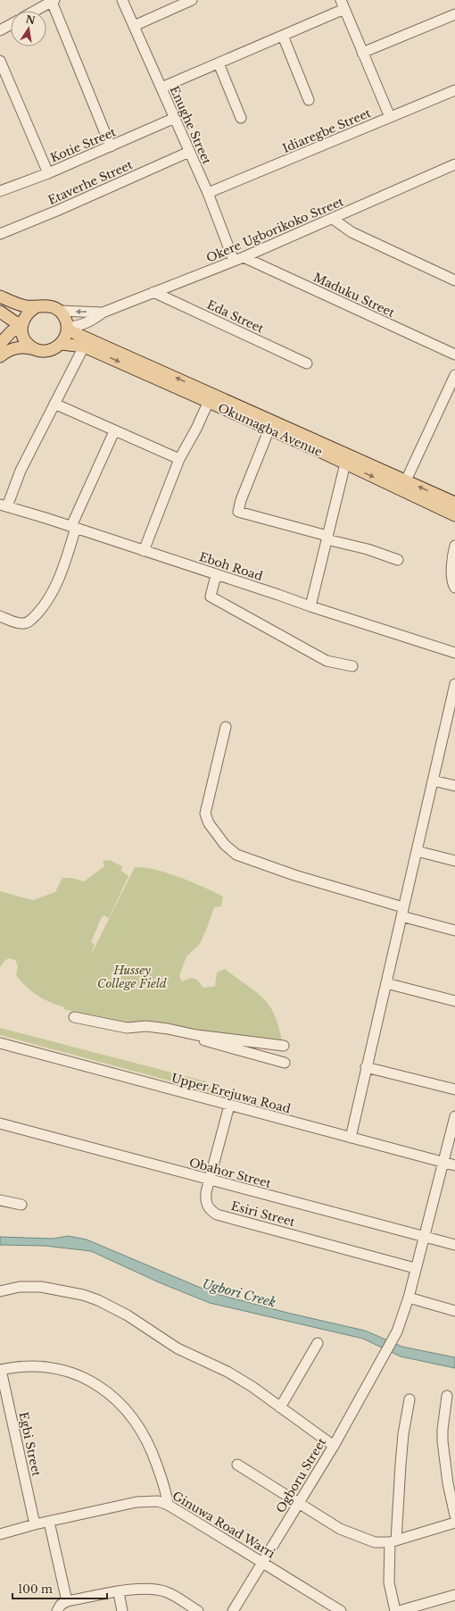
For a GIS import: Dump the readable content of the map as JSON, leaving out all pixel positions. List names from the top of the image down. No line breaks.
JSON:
{"streets":{"main road":["Okumagba Avenue"],"street":["Enughe Street","Idiaregbe Street","Kotie Street","Etaverhe Street","Okere Ugborikoko Street","Maduku Street","Eda Street","Eboh Road","Upper Erejuwa Road","Obahor Street","Esiri Street","Egbi Street","Ogboru Street","Ginuwa Road Warri"]},"crossings":[["Enughe Street","Idiaregbe Street"],["Enughe Street","Kotie Street"],["Enughe Street","Etaverhe Street"],["Enughe Street","Okere Ugborikoko Street"],["Enughe Street","Maduku Street"],["Okere Ugborikoko Street","Maduku Street"],["Okere Ugborikoko Street","Eda Street"],["Upper Erejuwa Road","Esiri Street"],["Upper Erejuwa Road","Ogboru Street"],["Obahor Street","Esiri Street"],["Obahor Street","Ogboru Street"],["Esiri Street","Ogboru Street"],["Egbi Street","Ginuwa Road Warri"],["Ogboru Street","Ginuwa Road Warri"]],"water":["Ugbori Creek"],"parks":["Hussey College Field"],"scale_bar":"100 m","north":"top"}
